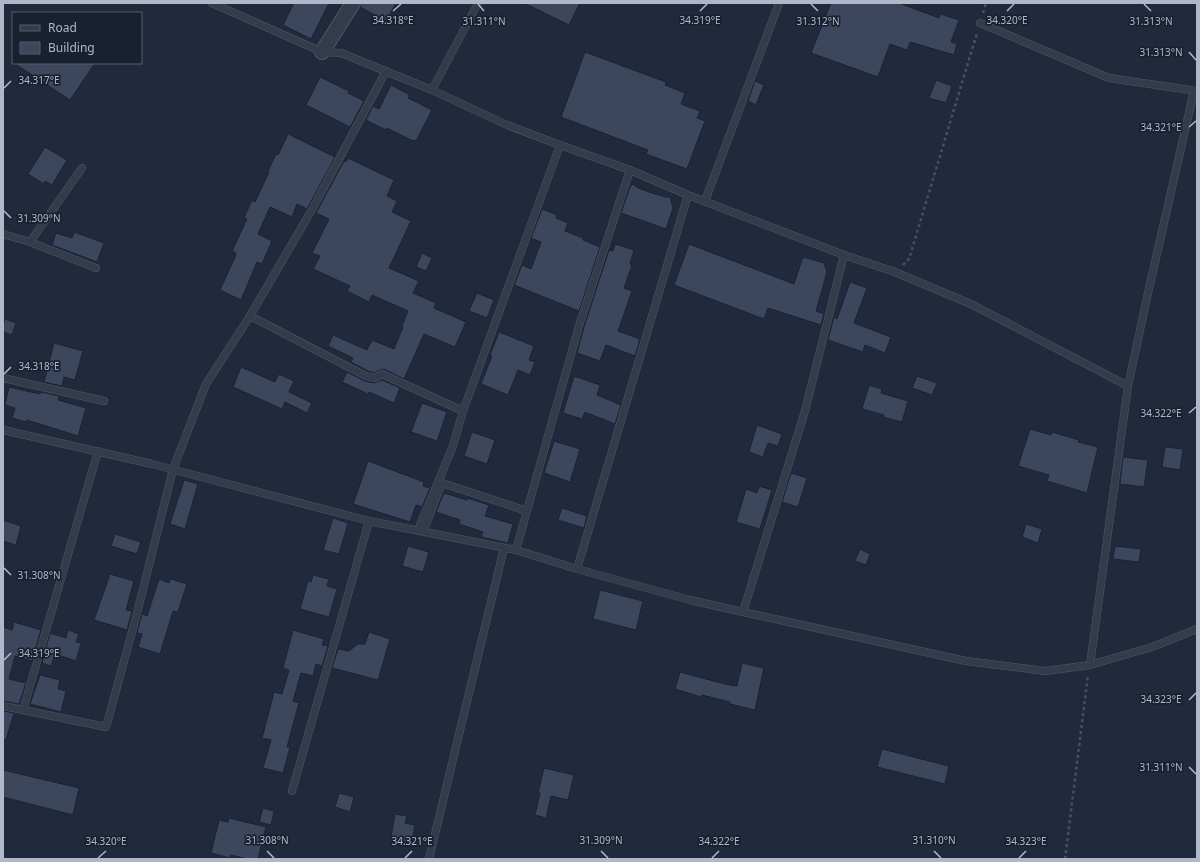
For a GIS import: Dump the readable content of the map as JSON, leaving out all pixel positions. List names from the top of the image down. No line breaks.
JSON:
{"legend":["Road","Building"],"coordinates":["34.318°E","34.319°E","34.320°E","31.311°N","31.312°N","31.313°N","34.317°E","34.321°E","31.309°N","34.322°E","31.308°N","34.323°E","31.310°N"]}
